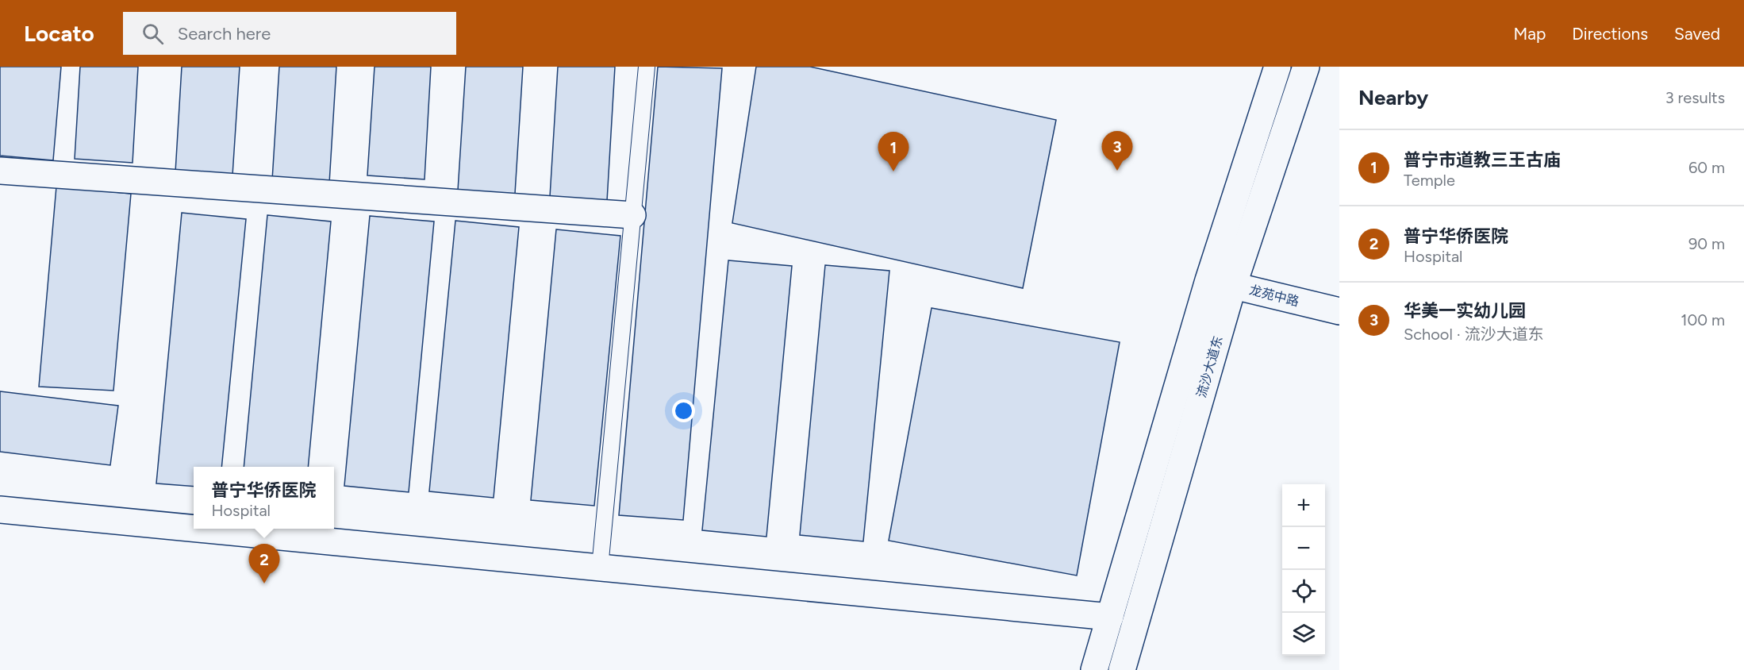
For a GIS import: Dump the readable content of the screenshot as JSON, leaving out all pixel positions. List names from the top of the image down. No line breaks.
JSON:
{"streets":{"street":["龙苑中路","流沙大道东"]},"crossings":[["龙苑中路","流沙大道东"]],"page":{"header":"Locato","search":"Search here","nav":["Map","Directions","Saved"],"heading":["Nearby","3 results"],"list":[{"mark":"1","name":"普宁市道教三王古庙","note":"Temple","value":"60 m"},{"mark":"2","name":"普宁华侨医院","note":"Hospital","value":"90 m"},{"mark":"3","name":"华美一实幼儿园","note":"School · 流沙大道东","value":"100 m"}],"pins":["3","1","2"],"popup":["普宁华侨医院","Hospital"],"map_buttons":["+","−"]}}
